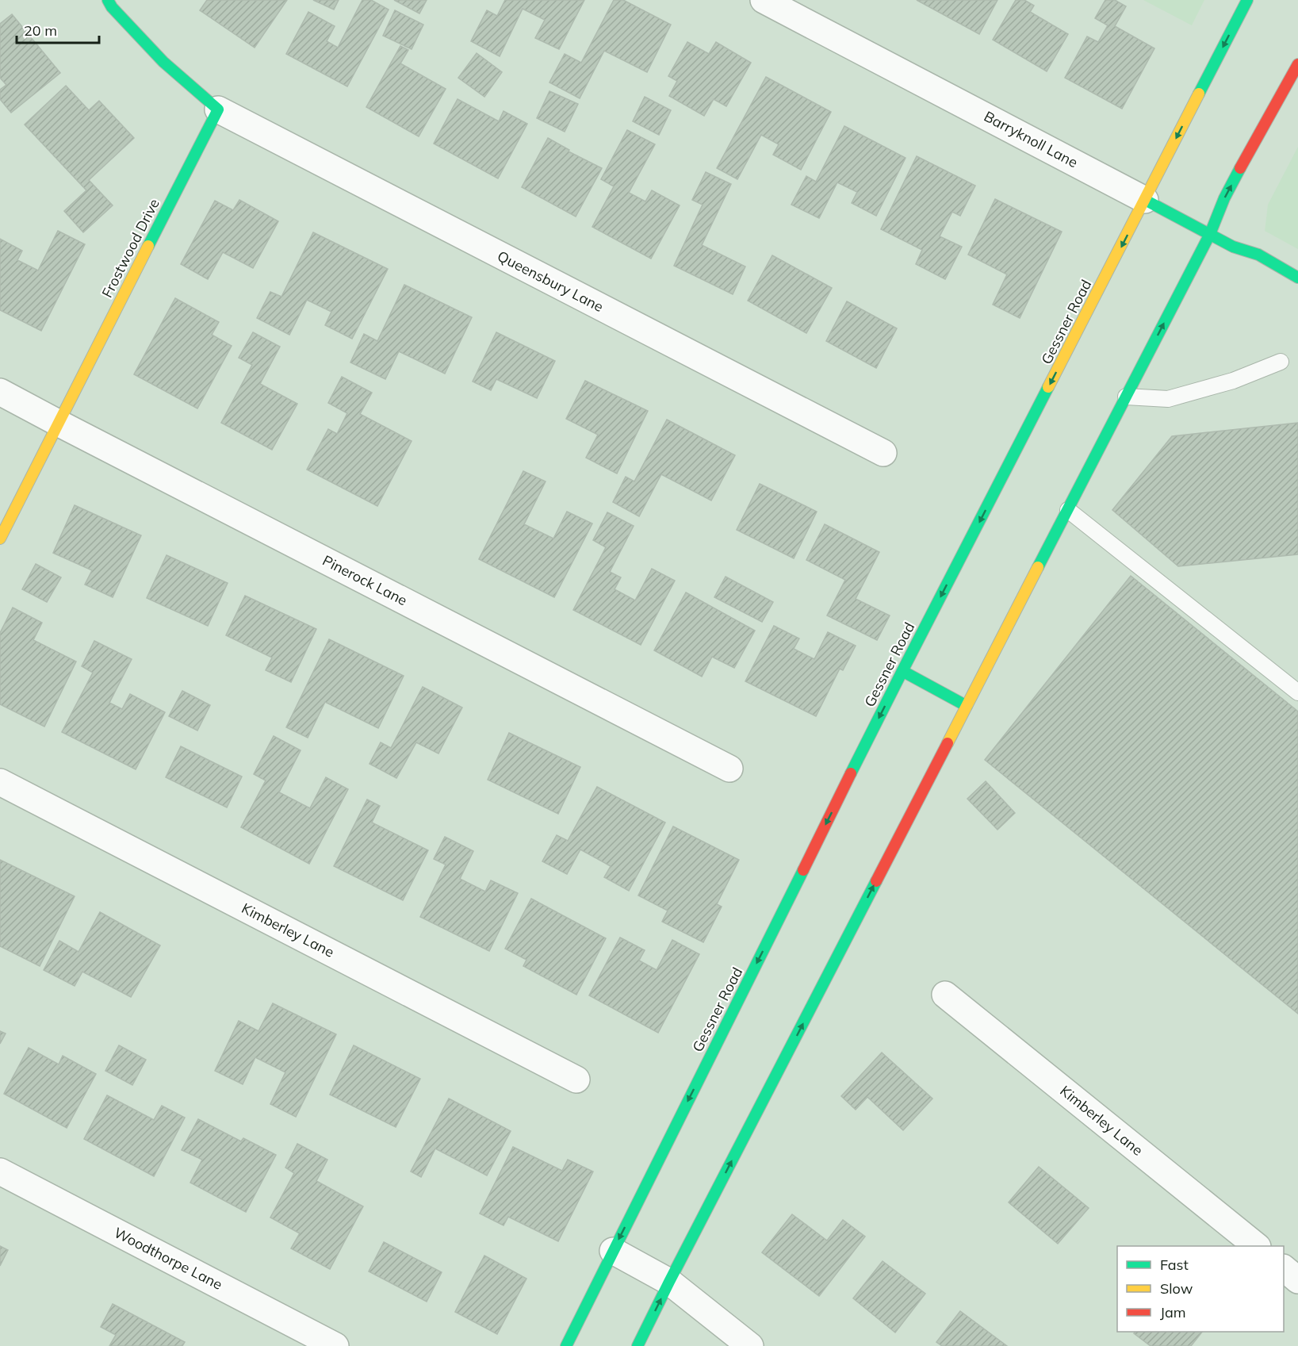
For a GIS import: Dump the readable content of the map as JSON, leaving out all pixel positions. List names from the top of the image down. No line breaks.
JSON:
{"streets":{"main road":["Barryknoll Lane","Frostwood Drive","Gessner Road"],"street":["Queensbury Lane","Pinerock Lane","Kimberley Lane","Woodthorpe Lane"]},"crossings":[["Barryknoll Lane","Gessner Road"],["Frostwood Drive","Queensbury Lane"],["Frostwood Drive","Pinerock Lane"]],"legend":["Fast","Slow","Jam"],"scale_bar":"20 m"}
